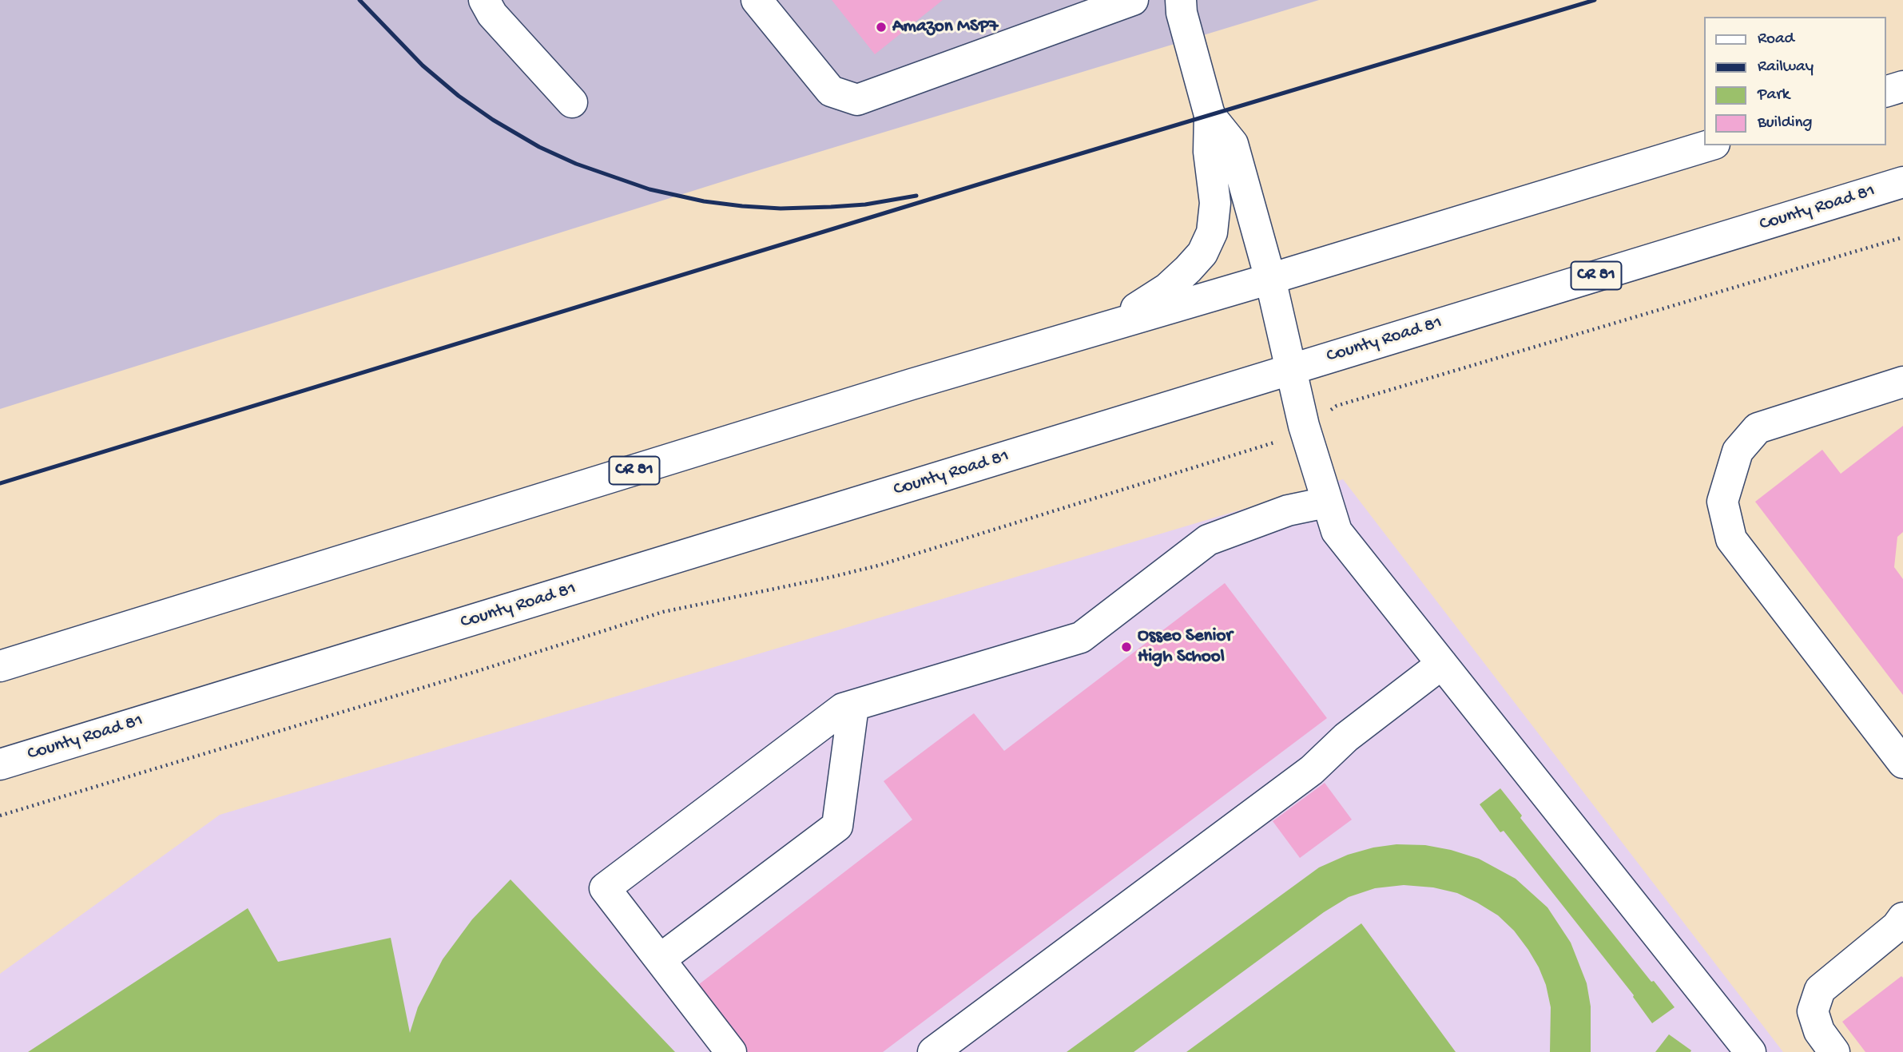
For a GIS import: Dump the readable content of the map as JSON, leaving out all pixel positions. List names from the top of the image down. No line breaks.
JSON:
{"streets":{"main road":["County Road 81","CR 81"]},"places":["Amazon MSP7","Osseo Senior High School"],"legend":["Road","Railway","Park","Building"]}
